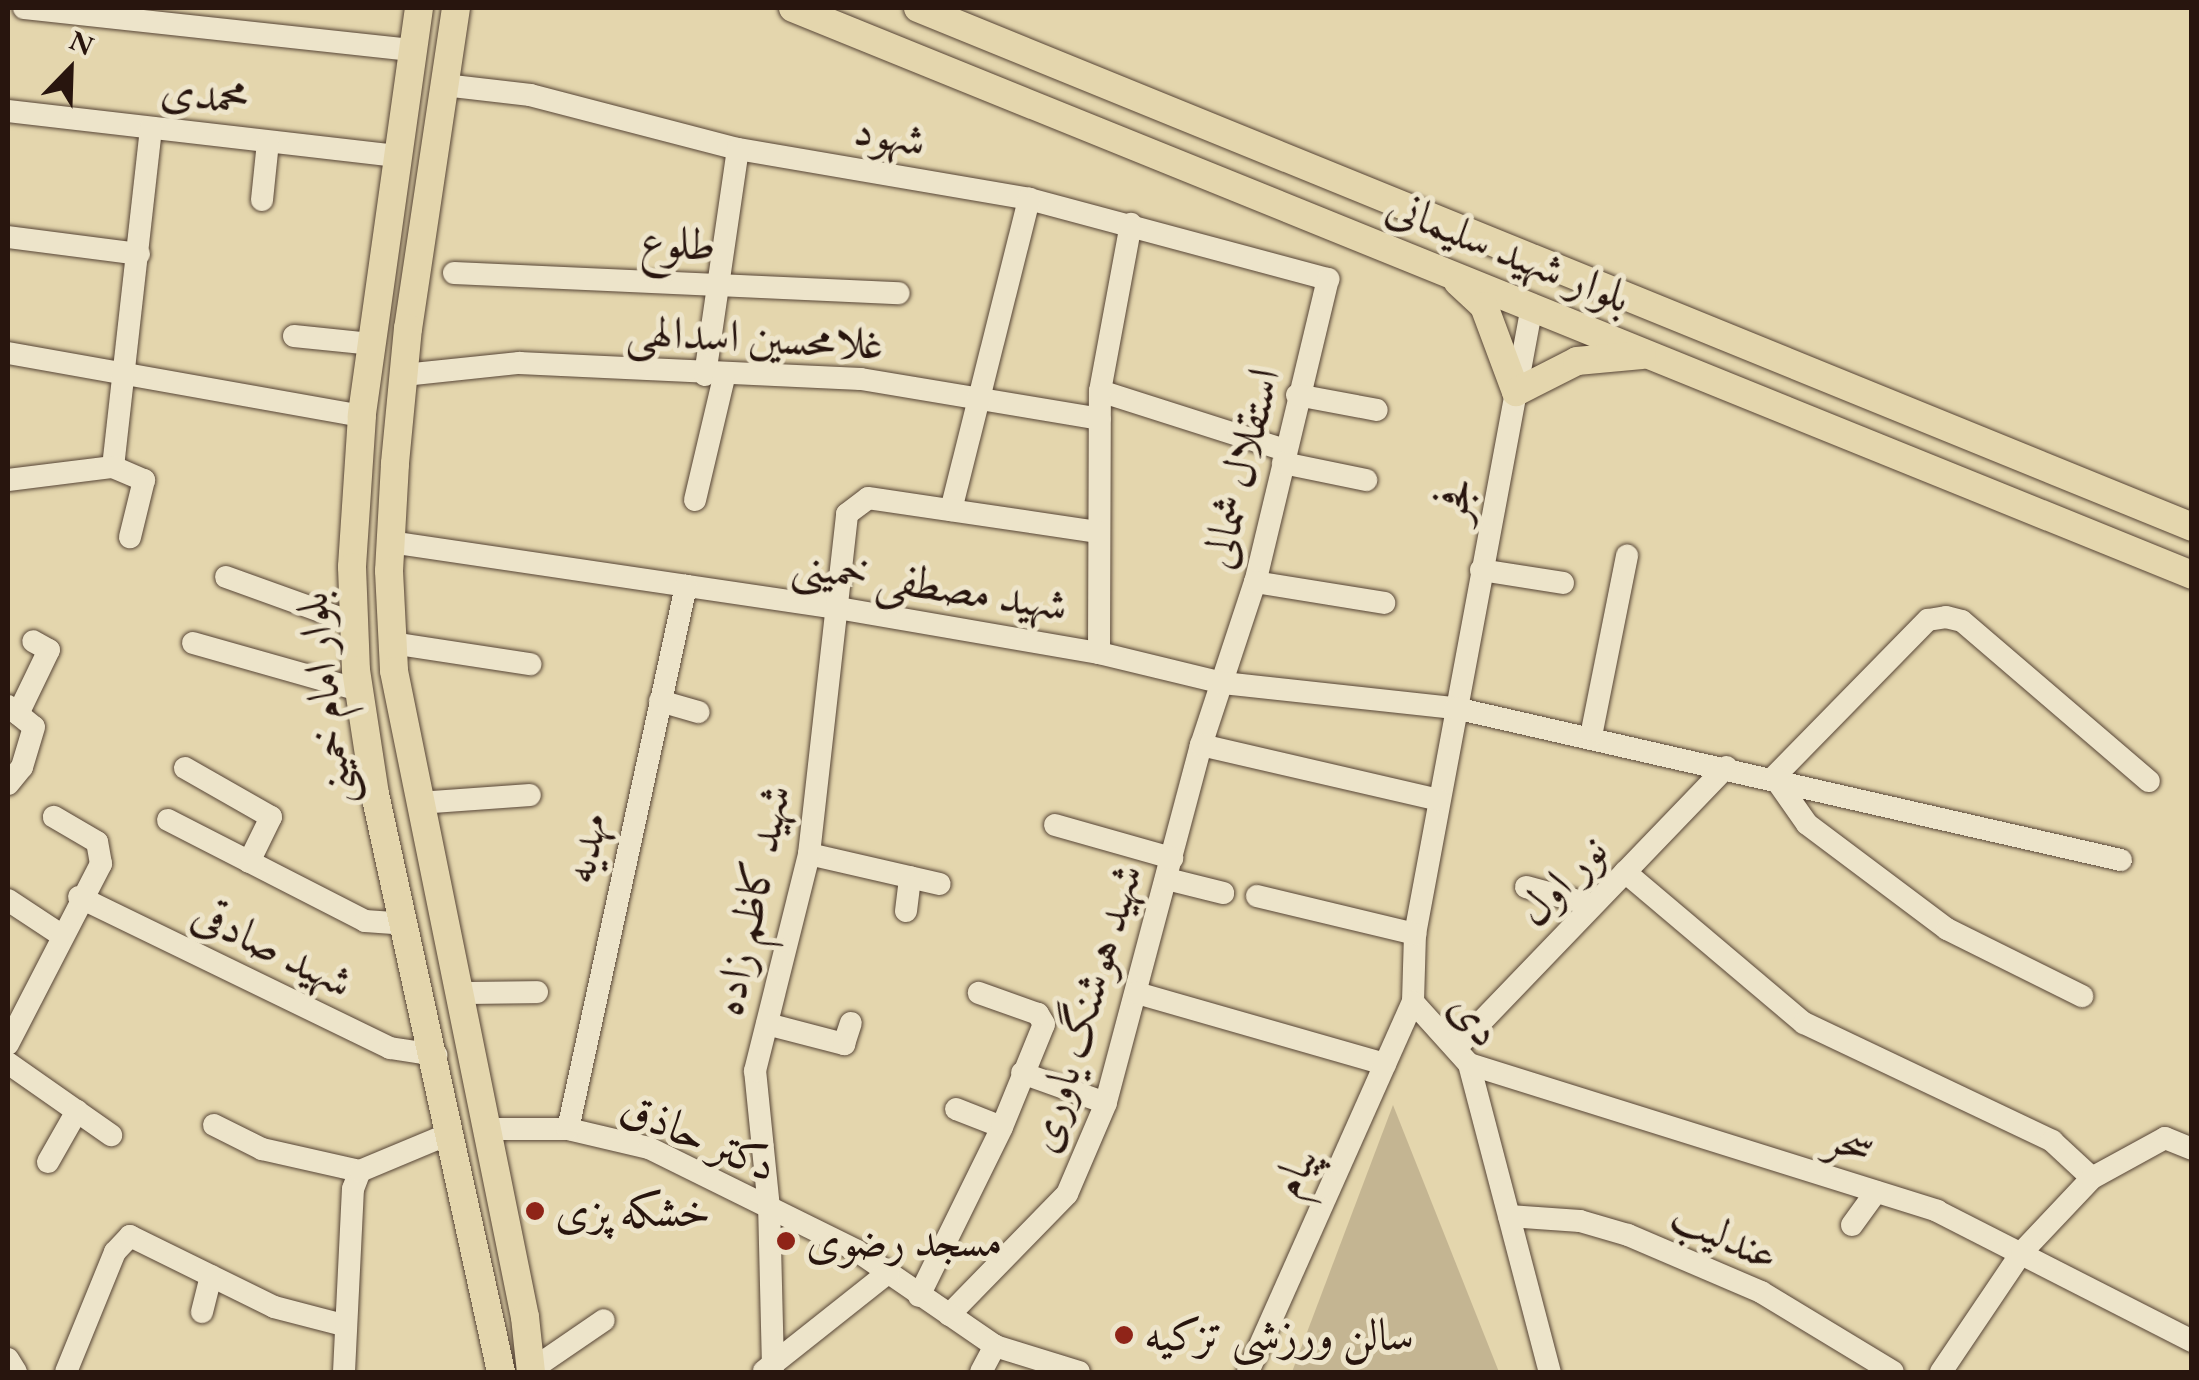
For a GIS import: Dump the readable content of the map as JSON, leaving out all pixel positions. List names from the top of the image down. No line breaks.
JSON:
{"streets":{"main road":["بلوار شهید سلیمانی","بلوار امام خمینی"],"street":["محمدی","شهود","طلوع","غلامحسین اسدالهی","استقلال شمالی","فجر","شهید مصطفی خمینی","مهدیه","نور اول","شهید کاظم زاده","شهید صادقی","شهید هوشنگ یاوری","دی","دکتر حاذق","سحر","پیام","عندلیب"]},"crossings":[["محمدی","بلوار امام خمینی"],["شهود","استقلال شمالی"],["شهود","بلوار امام خمینی"],["بلوار شهید سلیمانی","فجر"],["غلامحسین اسدالهی","بلوار امام خمینی"],["استقلال شمالی","شهید مصطفی خمینی"],["استقلال شمالی","شهید هوشنگ یاوری"],["فجر","شهید مصطفی خمینی"],["فجر","دی"],["شهید مصطفی خمینی","بلوار امام خمینی"],["شهید مصطفی خمینی","مهدیه"],["شهید مصطفی خمینی","نور اول"],["شهید مصطفی خمینی","شهید کاظم زاده"],["شهید مصطفی خمینی","شهید هوشنگ یاوری"],["شهید مصطفی خمینی","دی"],["بلوار امام خمینی","شهید صادقی"],["بلوار امام خمینی","دکتر حاذق"],["مهدیه","دکتر حاذق"],["نور اول","دی"],["نور اول","سحر"],["شهید کاظم زاده","دکتر حاذق"],["شهید هوشنگ یاوری","دکتر حاذق"],["دی","سحر"],["دی","پیام"],["دی","عندلیب"]],"places":["خشکه پزی","مسجد رضوی","سالن ورزشی تزکیه"],"north":"top right"}
